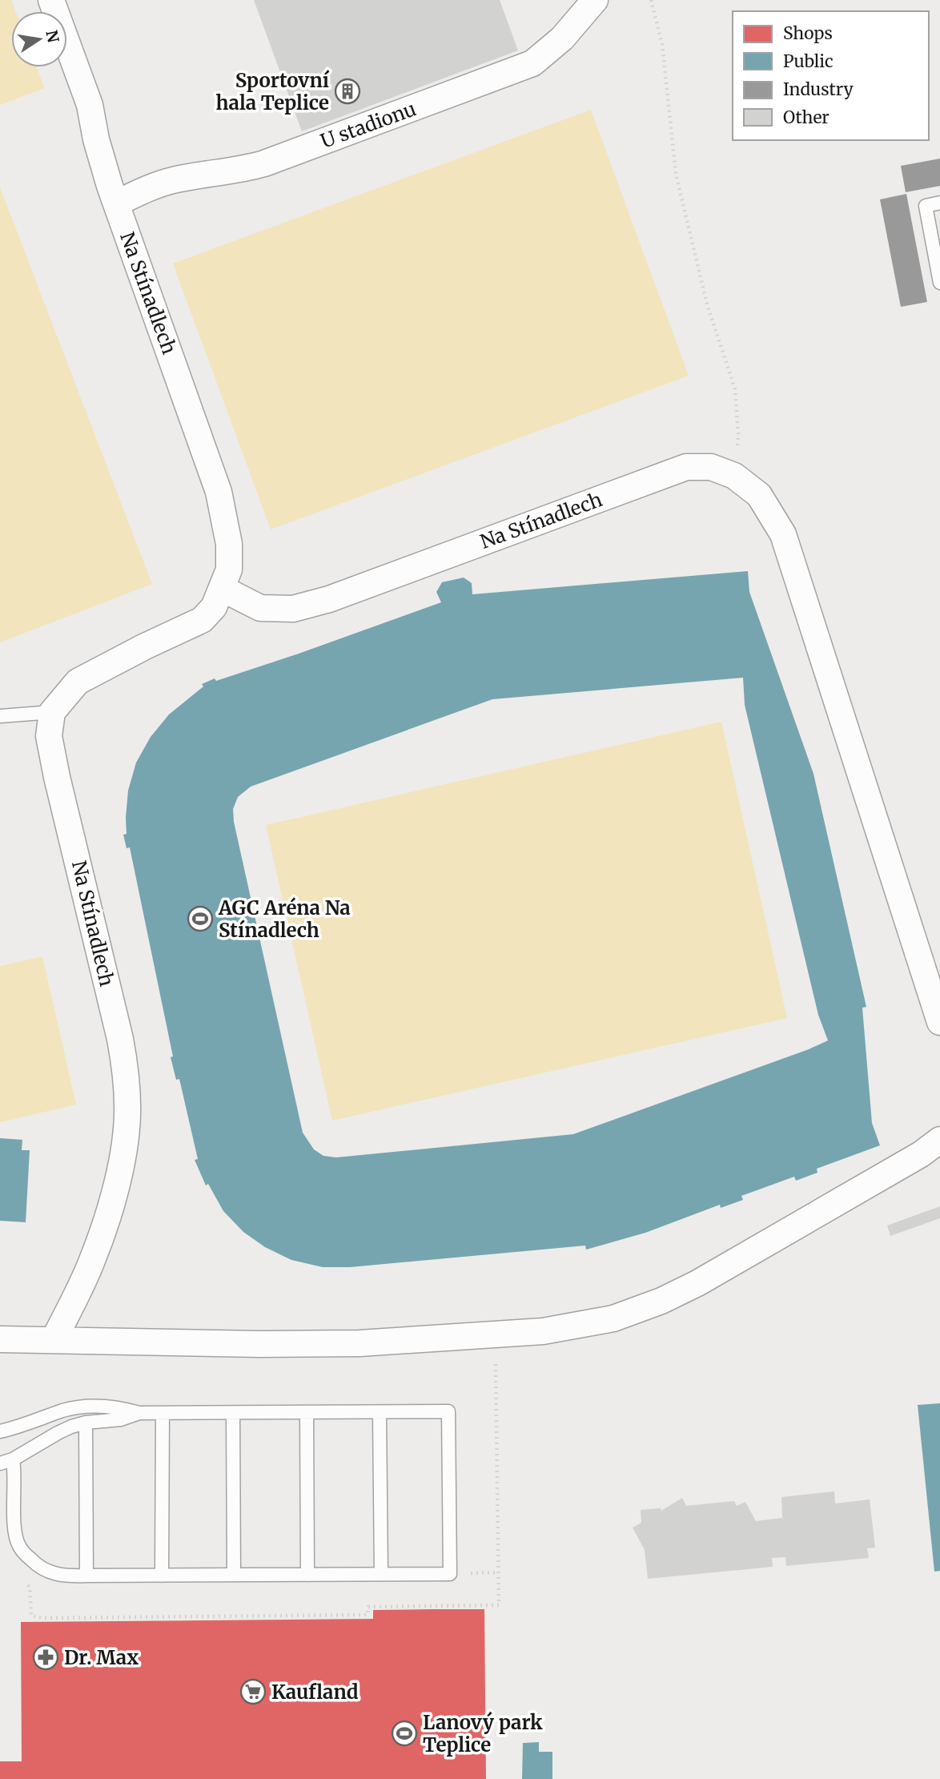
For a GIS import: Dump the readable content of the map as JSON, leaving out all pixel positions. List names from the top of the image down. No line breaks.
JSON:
{"streets":{"street":["U stadionu","Na Stínadlech"]},"crossings":[["U stadionu","Na Stínadlech"]],"places":{"building":["Sportovní hala Teplice"],"sports":["AGC Aréna Na Stínadlech","Lanový park Teplice"],"pharmacy":["Dr. Max"],"supermarket":["Kaufland"]},"legend":["Shops","Public","Industry","Other"],"north":"right"}
